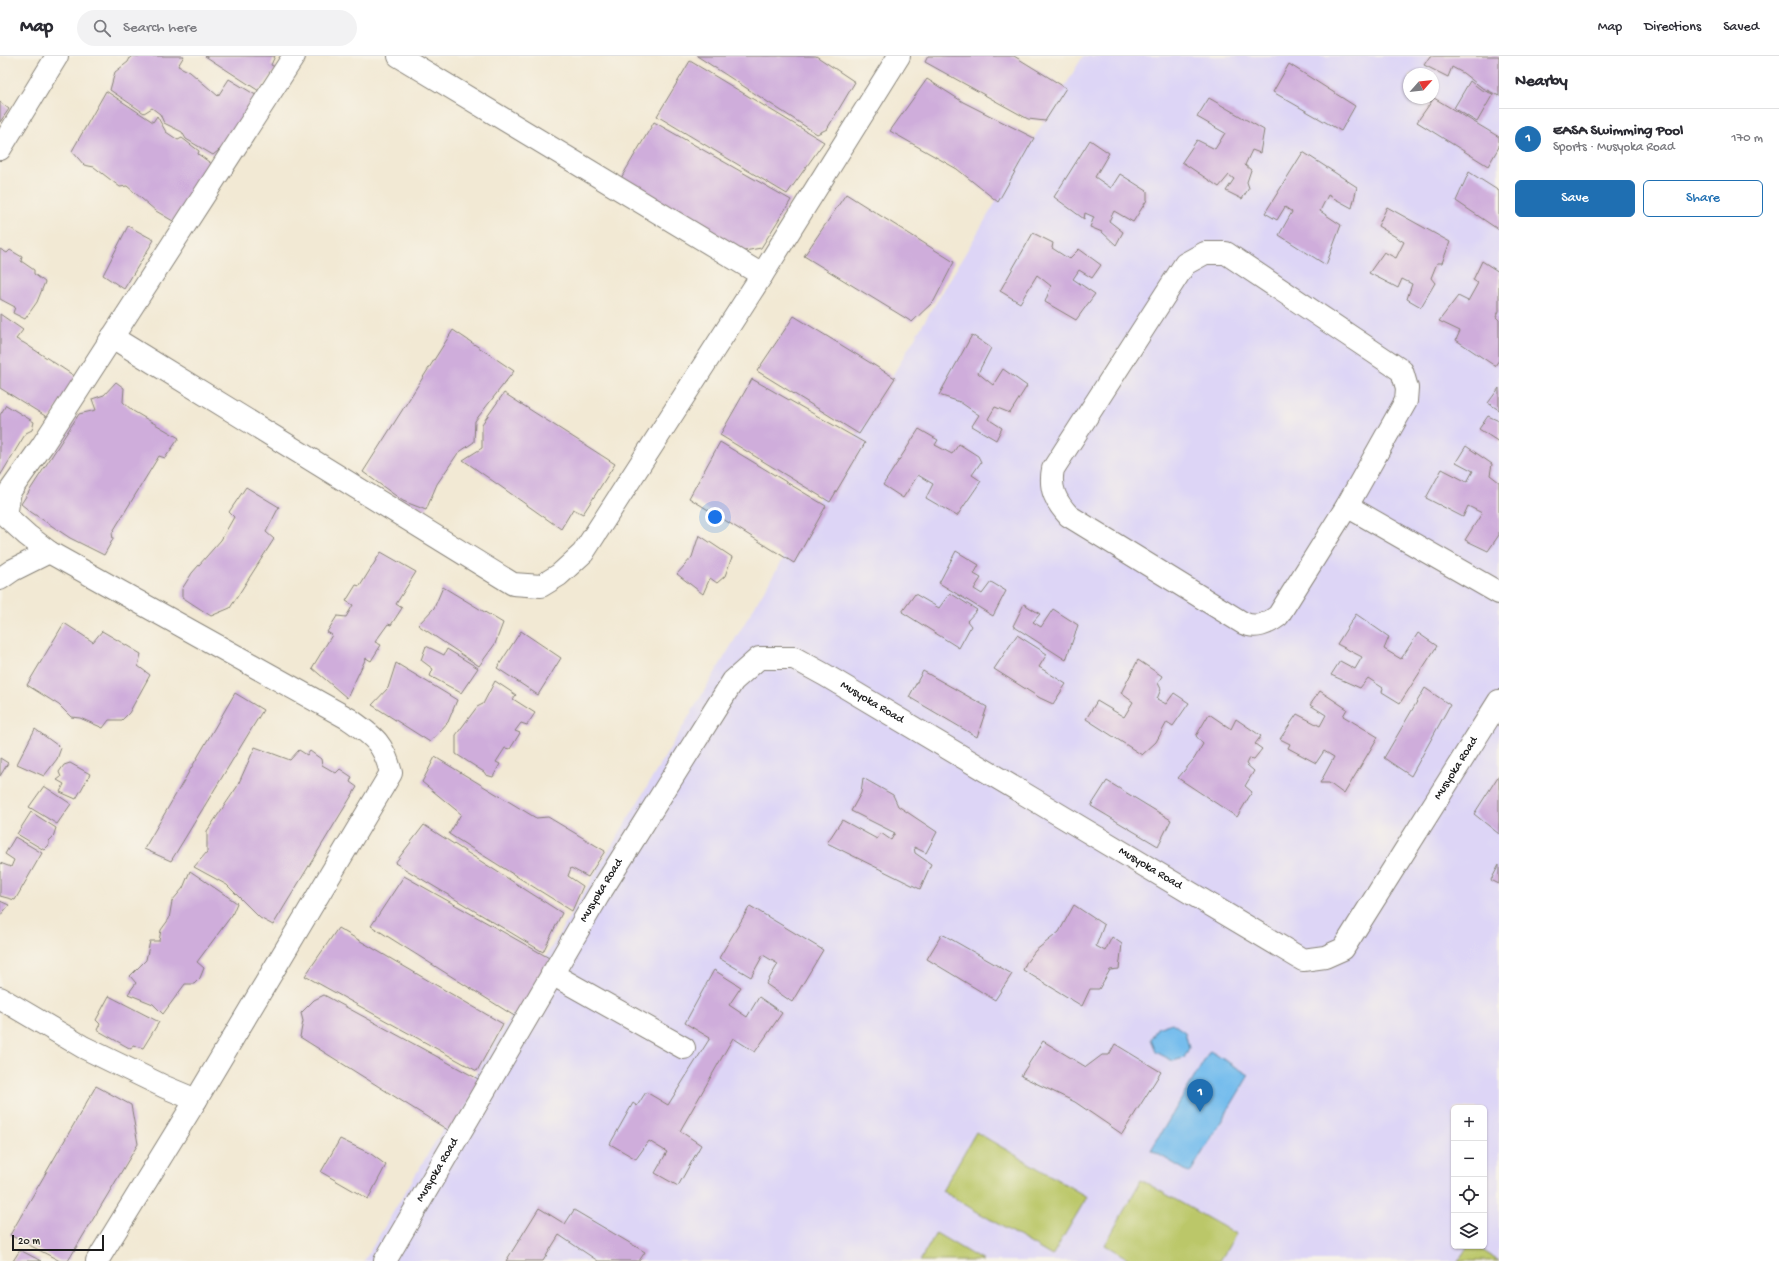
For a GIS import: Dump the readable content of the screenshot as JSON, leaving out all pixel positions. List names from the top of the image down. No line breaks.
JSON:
{"streets":{"street":["Musyoka Road"]},"scale_bar":"20 m","north":"top right","page":{"header":"Map","search":"Search here","nav":["Map","Directions","Saved"],"heading":"Nearby","list":[{"mark":"1","name":"EASA Swimming Pool","note":"Sports · Musyoka Road","value":"170 m"}],"buttons":["Save","Share"],"pins":"1","map_buttons":["+","−"],"scale":"20 m"}}
